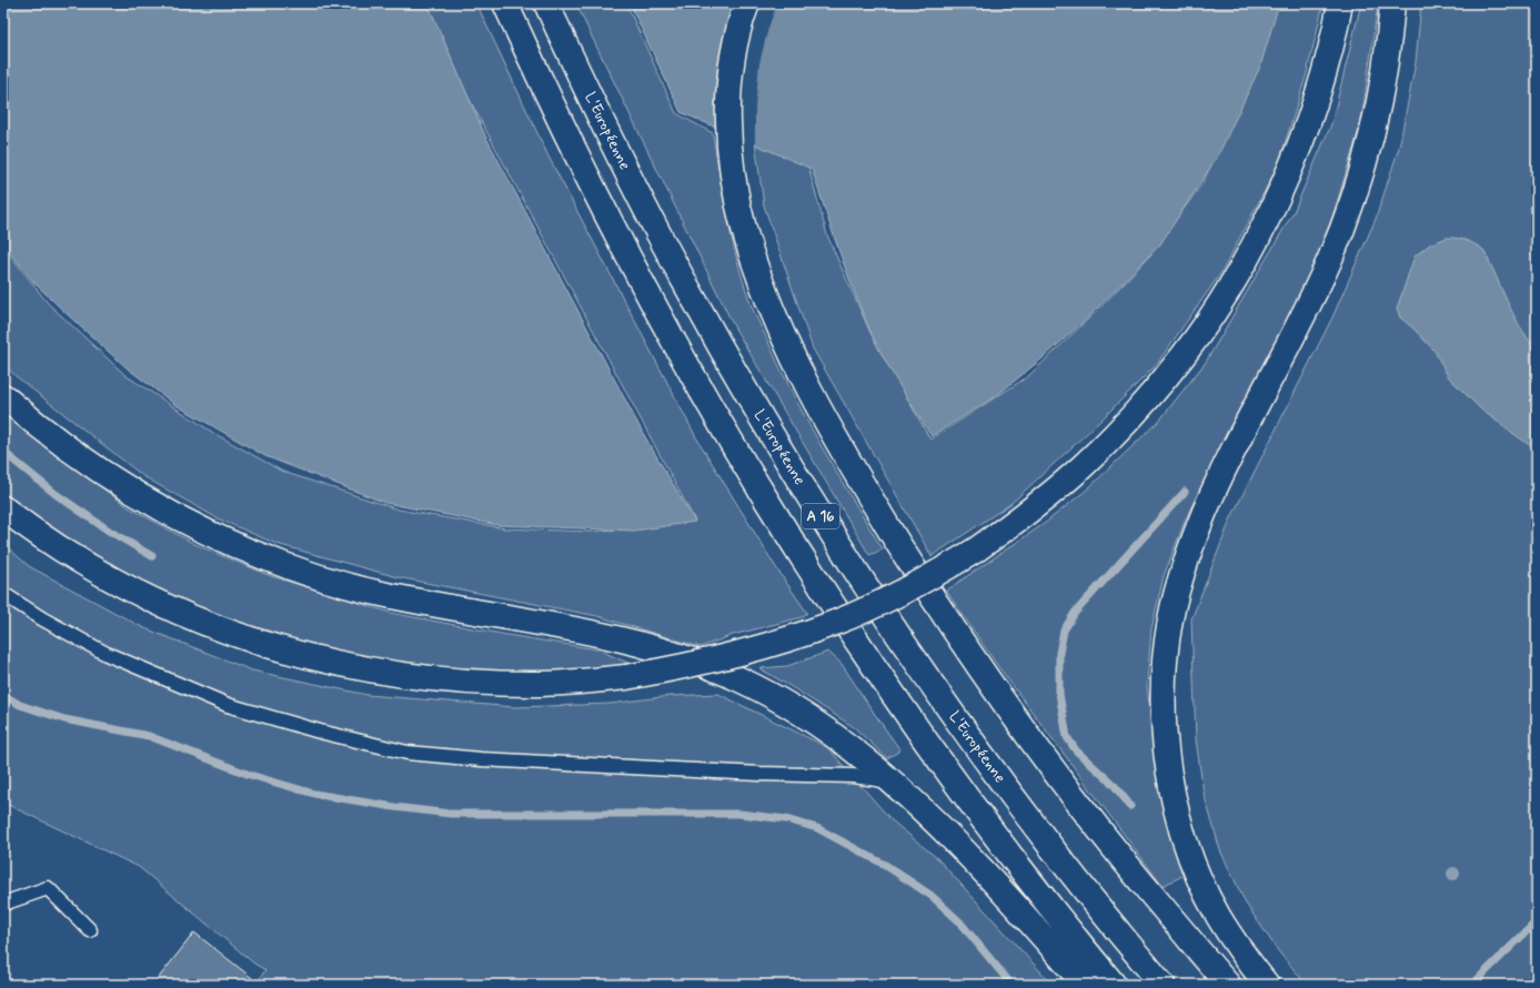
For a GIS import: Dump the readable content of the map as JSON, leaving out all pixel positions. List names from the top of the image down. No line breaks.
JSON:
{"streets":{"highway":["L'Européenne","A 16"]}}
